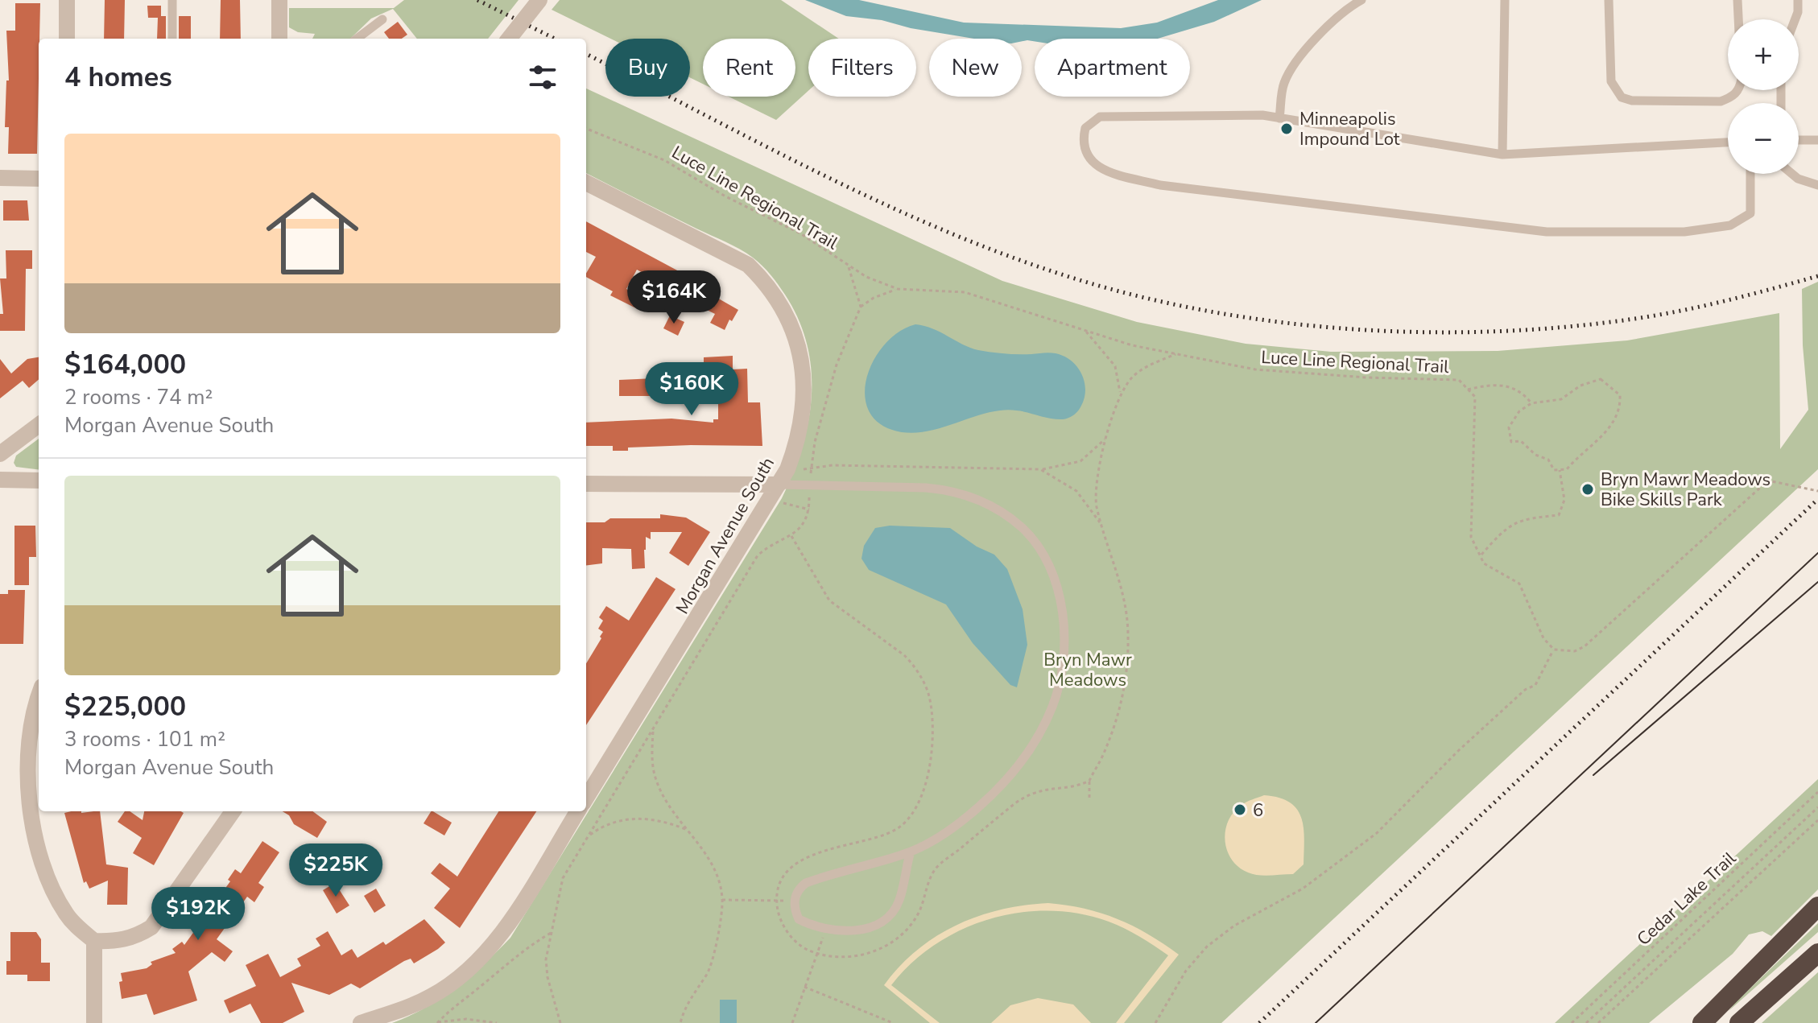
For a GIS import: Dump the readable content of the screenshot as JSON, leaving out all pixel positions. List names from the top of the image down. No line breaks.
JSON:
{"streets":{"street":["Morgan Avenue South"],"path":["Luce Line Regional Trail","Cedar Lake Trail"]},"parks":["Bryn Mawr Meadows"],"places":["Minneapolis Impound Lot","Bryn Mawr Meadows Bike Skills Park","6"],"page":{"map_buttons":["+","−"],"chip":["Buy","Rent","Filters","New","Apartment"],"heading":"4 homes","list":[{"name":"$164,000","note":"2 rooms · 74 m² · Morgan Avenue South"},{"name":"$225,000","note":"3 rooms · 101 m² · Morgan Avenue South"}],"price":["$164K","$160K","$225K","$192K"]}}
